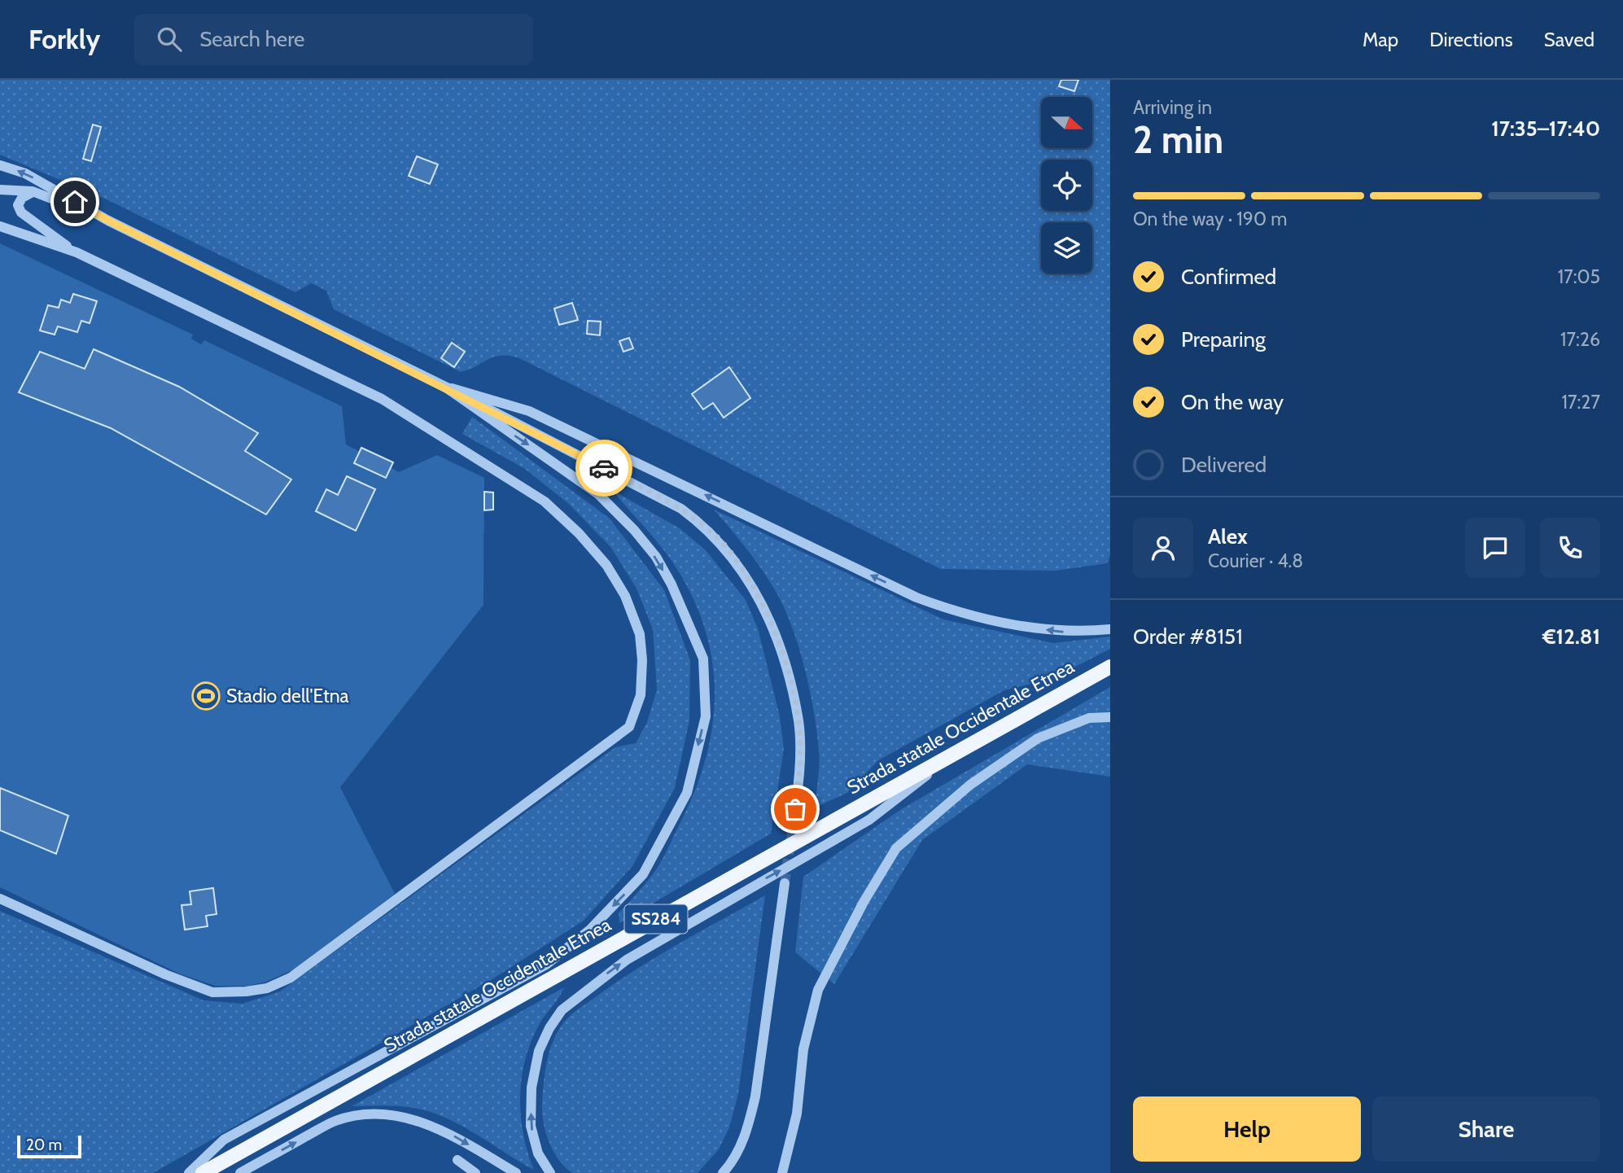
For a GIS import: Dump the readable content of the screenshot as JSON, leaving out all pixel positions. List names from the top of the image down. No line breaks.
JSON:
{"streets":{"main road":["Strada statale Occidentale Etnea","SS284"]},"places":{"sports":["Stadio dell'Etna"]},"scale_bar":"20 m","north":"right","page":{"header":"Forkly","search":"Search here","nav":["Map","Directions","Saved"],"heading":["2 min","Arriving in","17:35–17:40"],"panel":["Alex","Courier · 4.8","Order #8151","€12.81"],"bar":"On the way · 190 m","list":[["Confirmed","17:05"],["Preparing","17:26"],["On the way","17:27"],"Delivered"],"buttons":["Help","Share"],"scale":"20 m"}}
